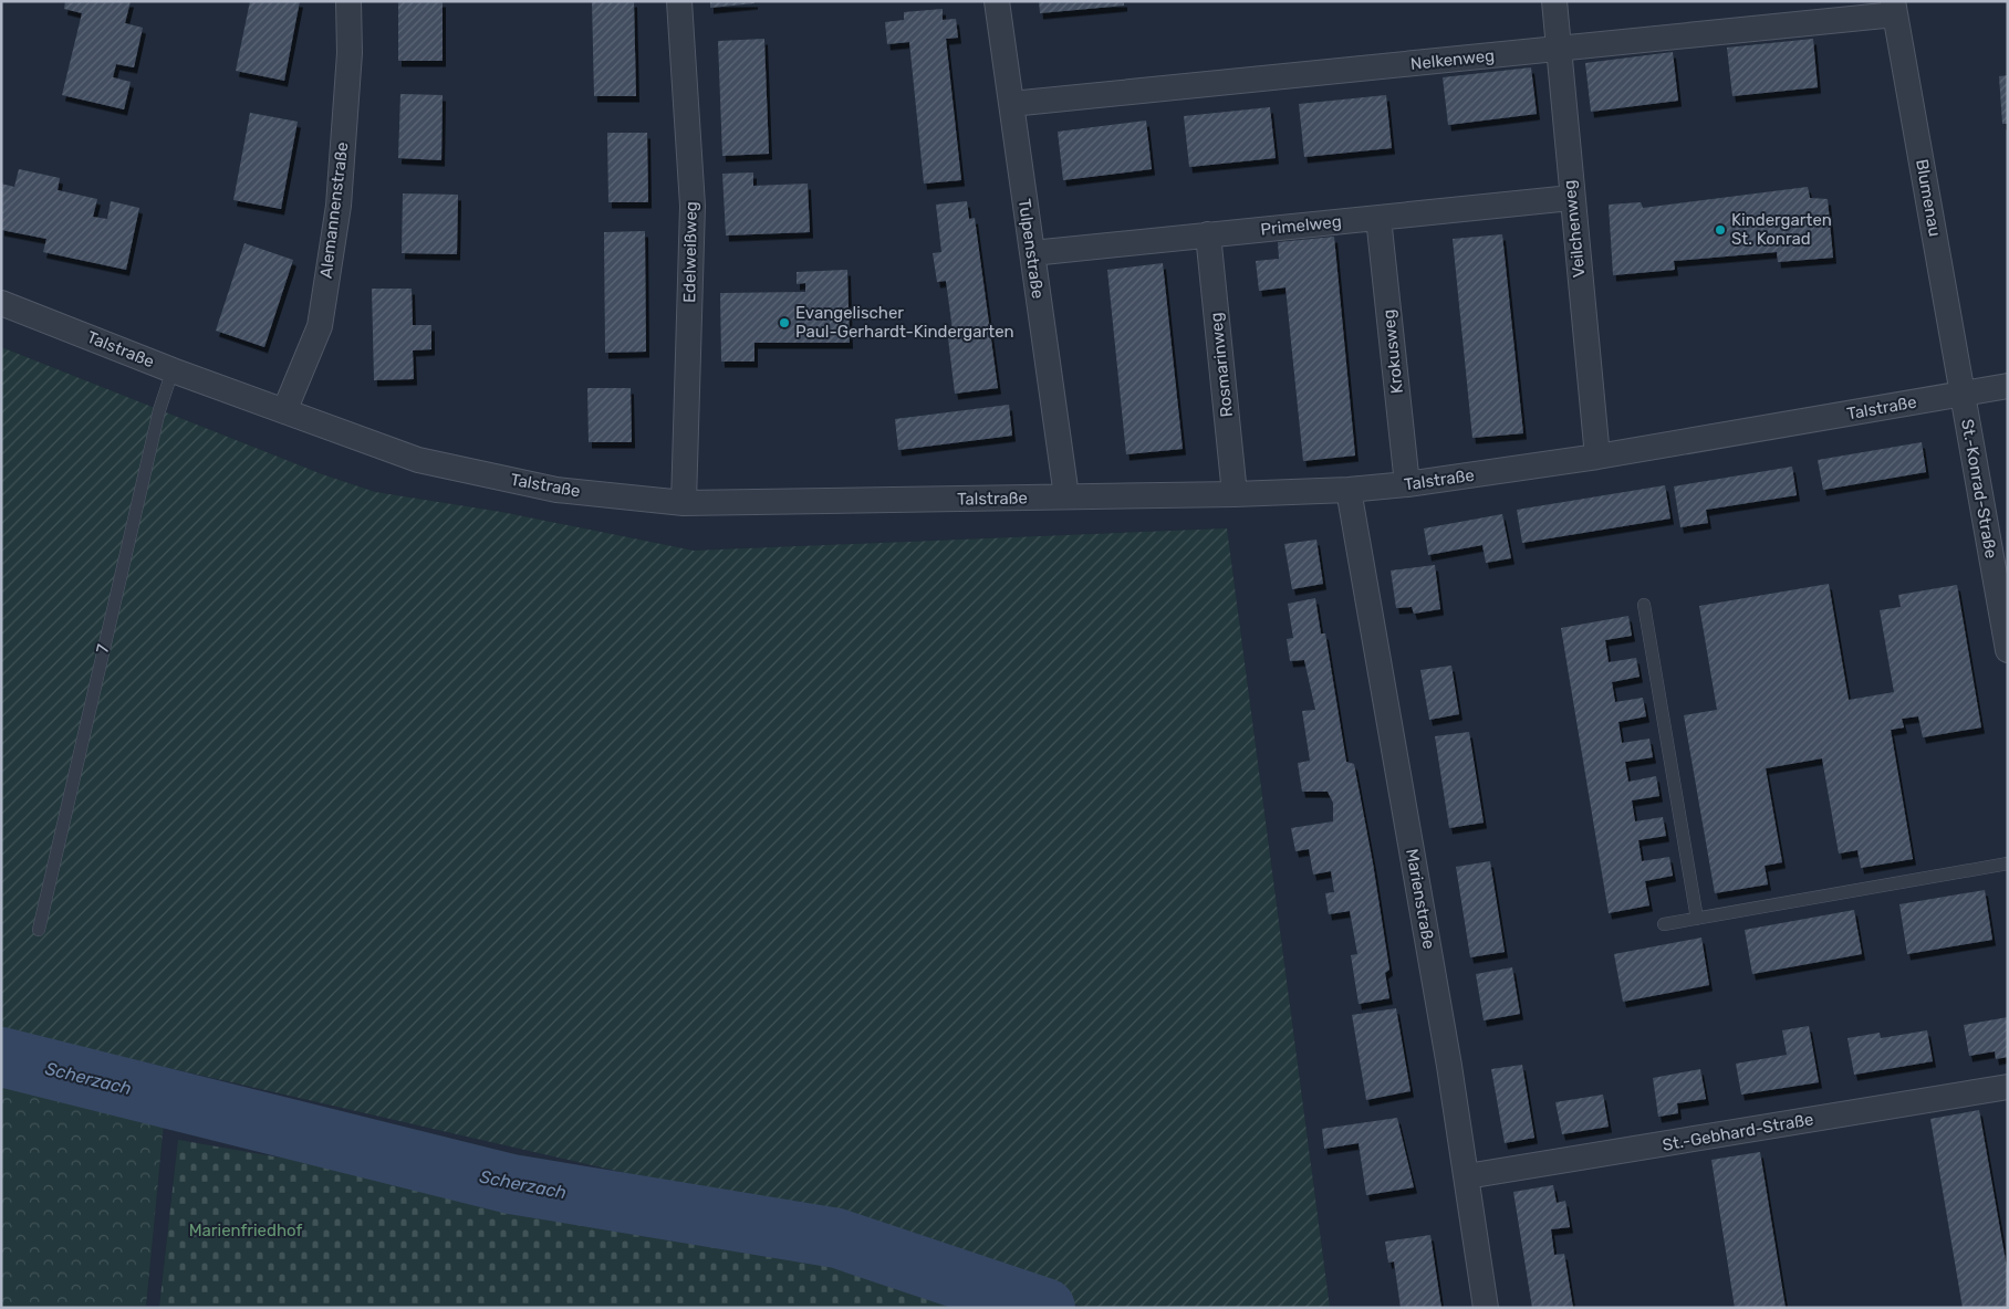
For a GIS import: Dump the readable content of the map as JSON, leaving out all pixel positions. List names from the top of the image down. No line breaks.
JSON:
{"streets":{"street":["Nelkenweg","Blumenau","Alemannenstraße","Primelweg","Veilchenweg","Tulpenstraße","Edelweißweg","Talstraße","Krokusweg","Rosmarinweg","St.-Konrad-Straße","Marienstraße","St.-Gebhard-Straße"],"lane":["7"]},"crossings":[["Nelkenweg","Blumenau"],["Nelkenweg","Veilchenweg"],["Nelkenweg","Tulpenstraße"],["Blumenau","Talstraße"],["Blumenau","St.-Konrad-Straße"],["Alemannenstraße","Talstraße"],["Primelweg","Veilchenweg"],["Primelweg","Tulpenstraße"],["Primelweg","Krokusweg"],["Primelweg","Rosmarinweg"],["Veilchenweg","Talstraße"],["Tulpenstraße","Talstraße"],["Edelweißweg","Talstraße"],["Talstraße","Krokusweg"],["Talstraße","Rosmarinweg"],["Talstraße","St.-Konrad-Straße"],["Talstraße","7"],["Talstraße","Marienstraße"],["Marienstraße","St.-Gebhard-Straße"]],"water":["Scherzach"],"parks":["Marienfriedhof"],"places":["Kindergarten St. Konrad","Evangelischer Paul-Gerhardt-Kindergarten"]}
